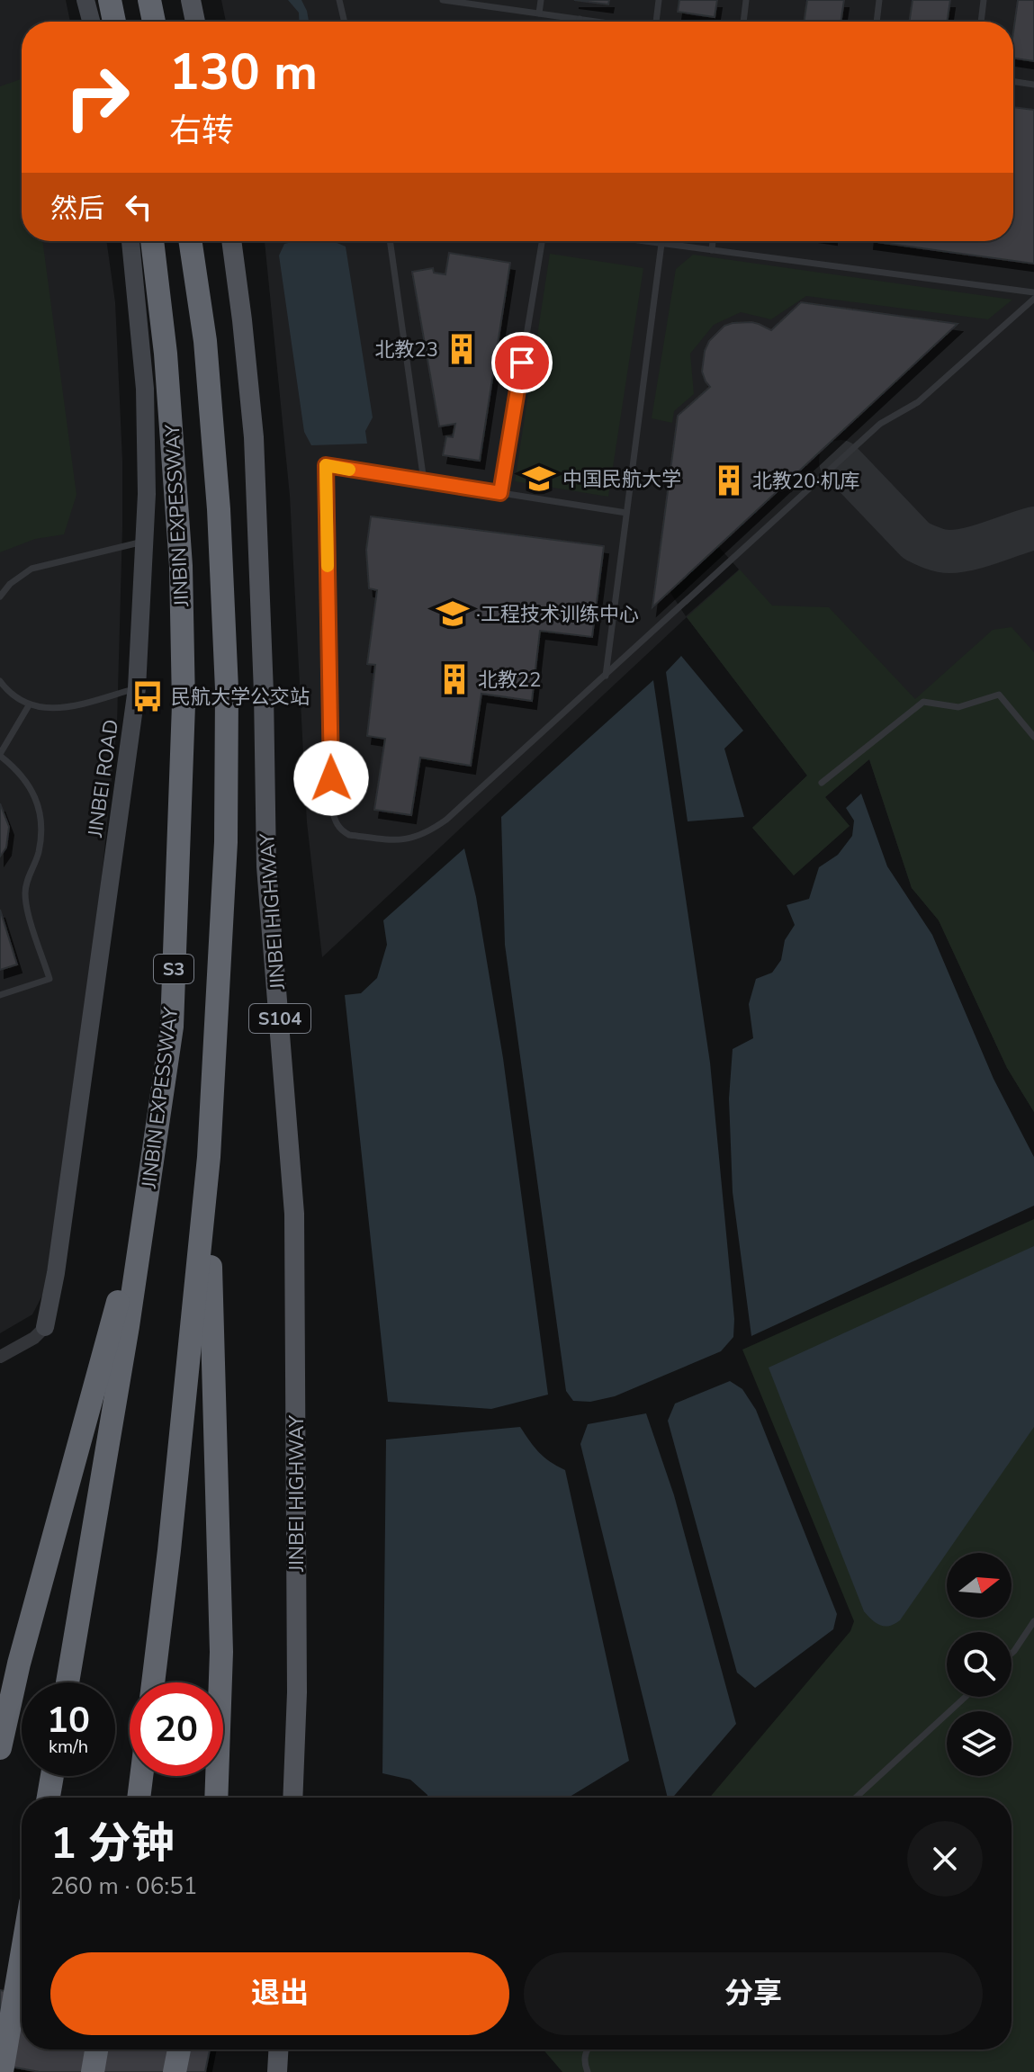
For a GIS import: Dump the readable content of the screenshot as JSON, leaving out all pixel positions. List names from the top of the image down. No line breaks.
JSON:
{"streets":{"highway":["JINBIN EXPESSWAY","S3"],"main road":["JINBEI HIGHWAY","S104"],"street":["JINBEI ROAD"]},"places":{"building":["北教23","北教20·机库","北教22"],"school or university":["中国民航大学","·工程技术训练中心"],"bus stop":["民航大学公交站"]},"north":"right","page":{"turn":["130 m","右转"],"then":"然后","speed":"10 km/h","limit":"20","heading":["1 分钟","260 m · 06:51"],"buttons":["退出","分享"]}}
